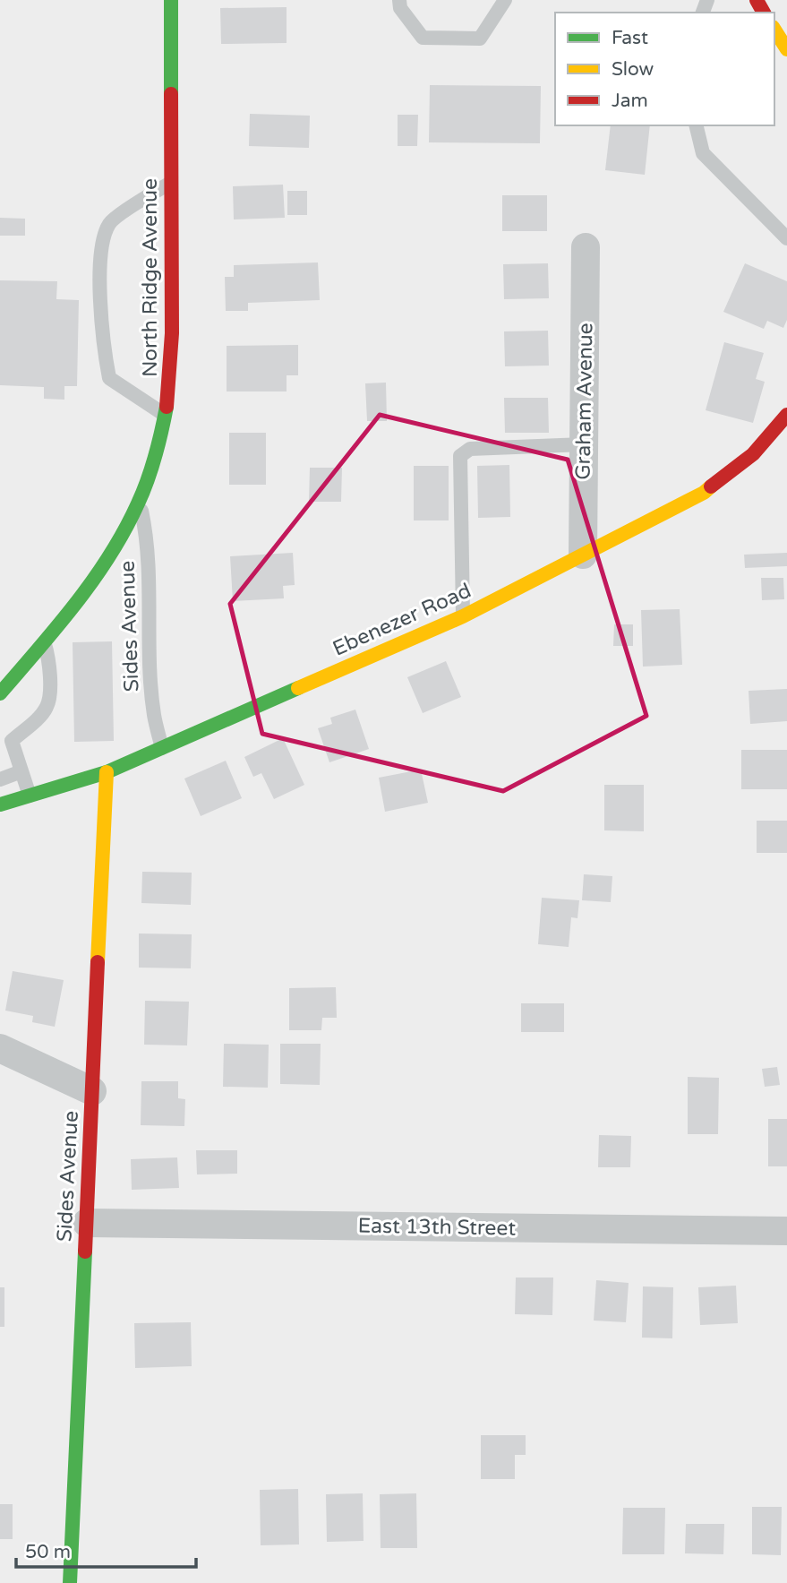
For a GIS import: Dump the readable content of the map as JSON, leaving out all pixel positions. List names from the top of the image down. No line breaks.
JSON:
{"streets":{"street":["North Ridge Avenue","Graham Avenue","Ebenezer Road","Sides Avenue","East 13th Street"]},"crossings":[["North Ridge Avenue","Sides Avenue"],["Graham Avenue","Ebenezer Road"],["Ebenezer Road","Sides Avenue"],["Sides Avenue","East 13th Street"]],"legend":["Fast","Slow","Jam"],"scale_bar":"50 m"}
